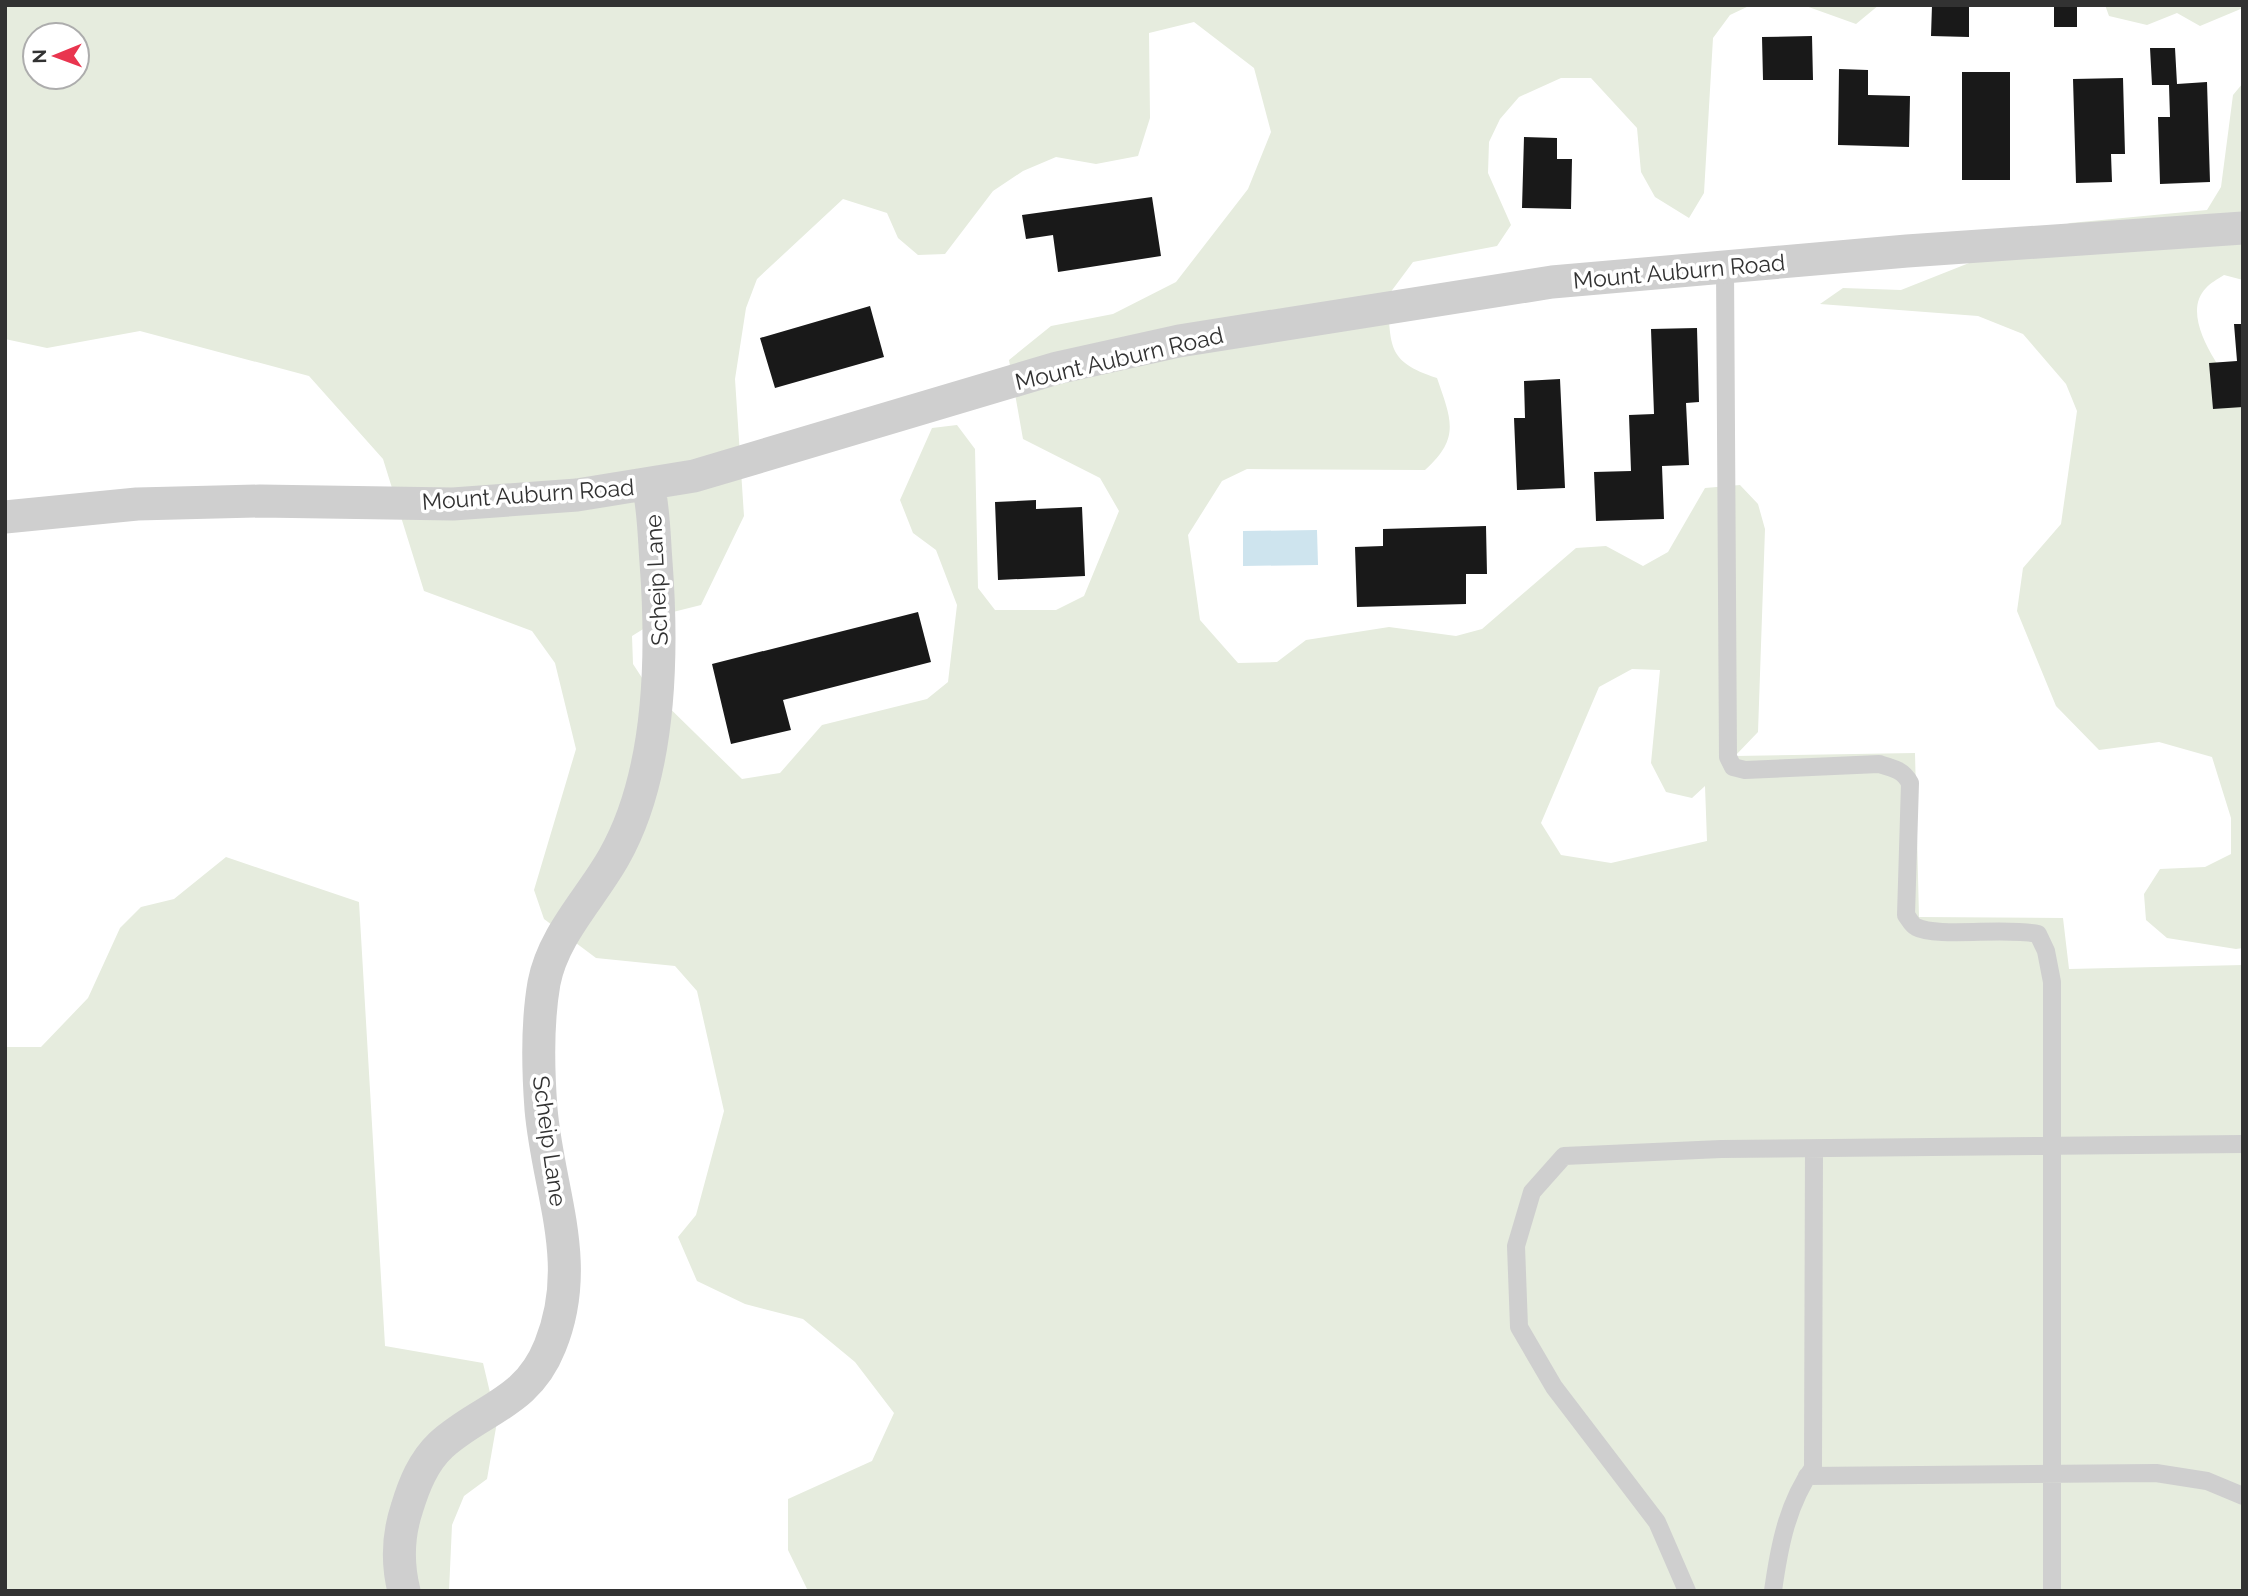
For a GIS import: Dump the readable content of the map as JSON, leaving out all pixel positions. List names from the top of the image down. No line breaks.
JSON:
{"streets":{"street":["Mount Auburn Road","Scheip Lane"]},"crossings":[["Mount Auburn Road","Scheip Lane"]],"north":"left"}
